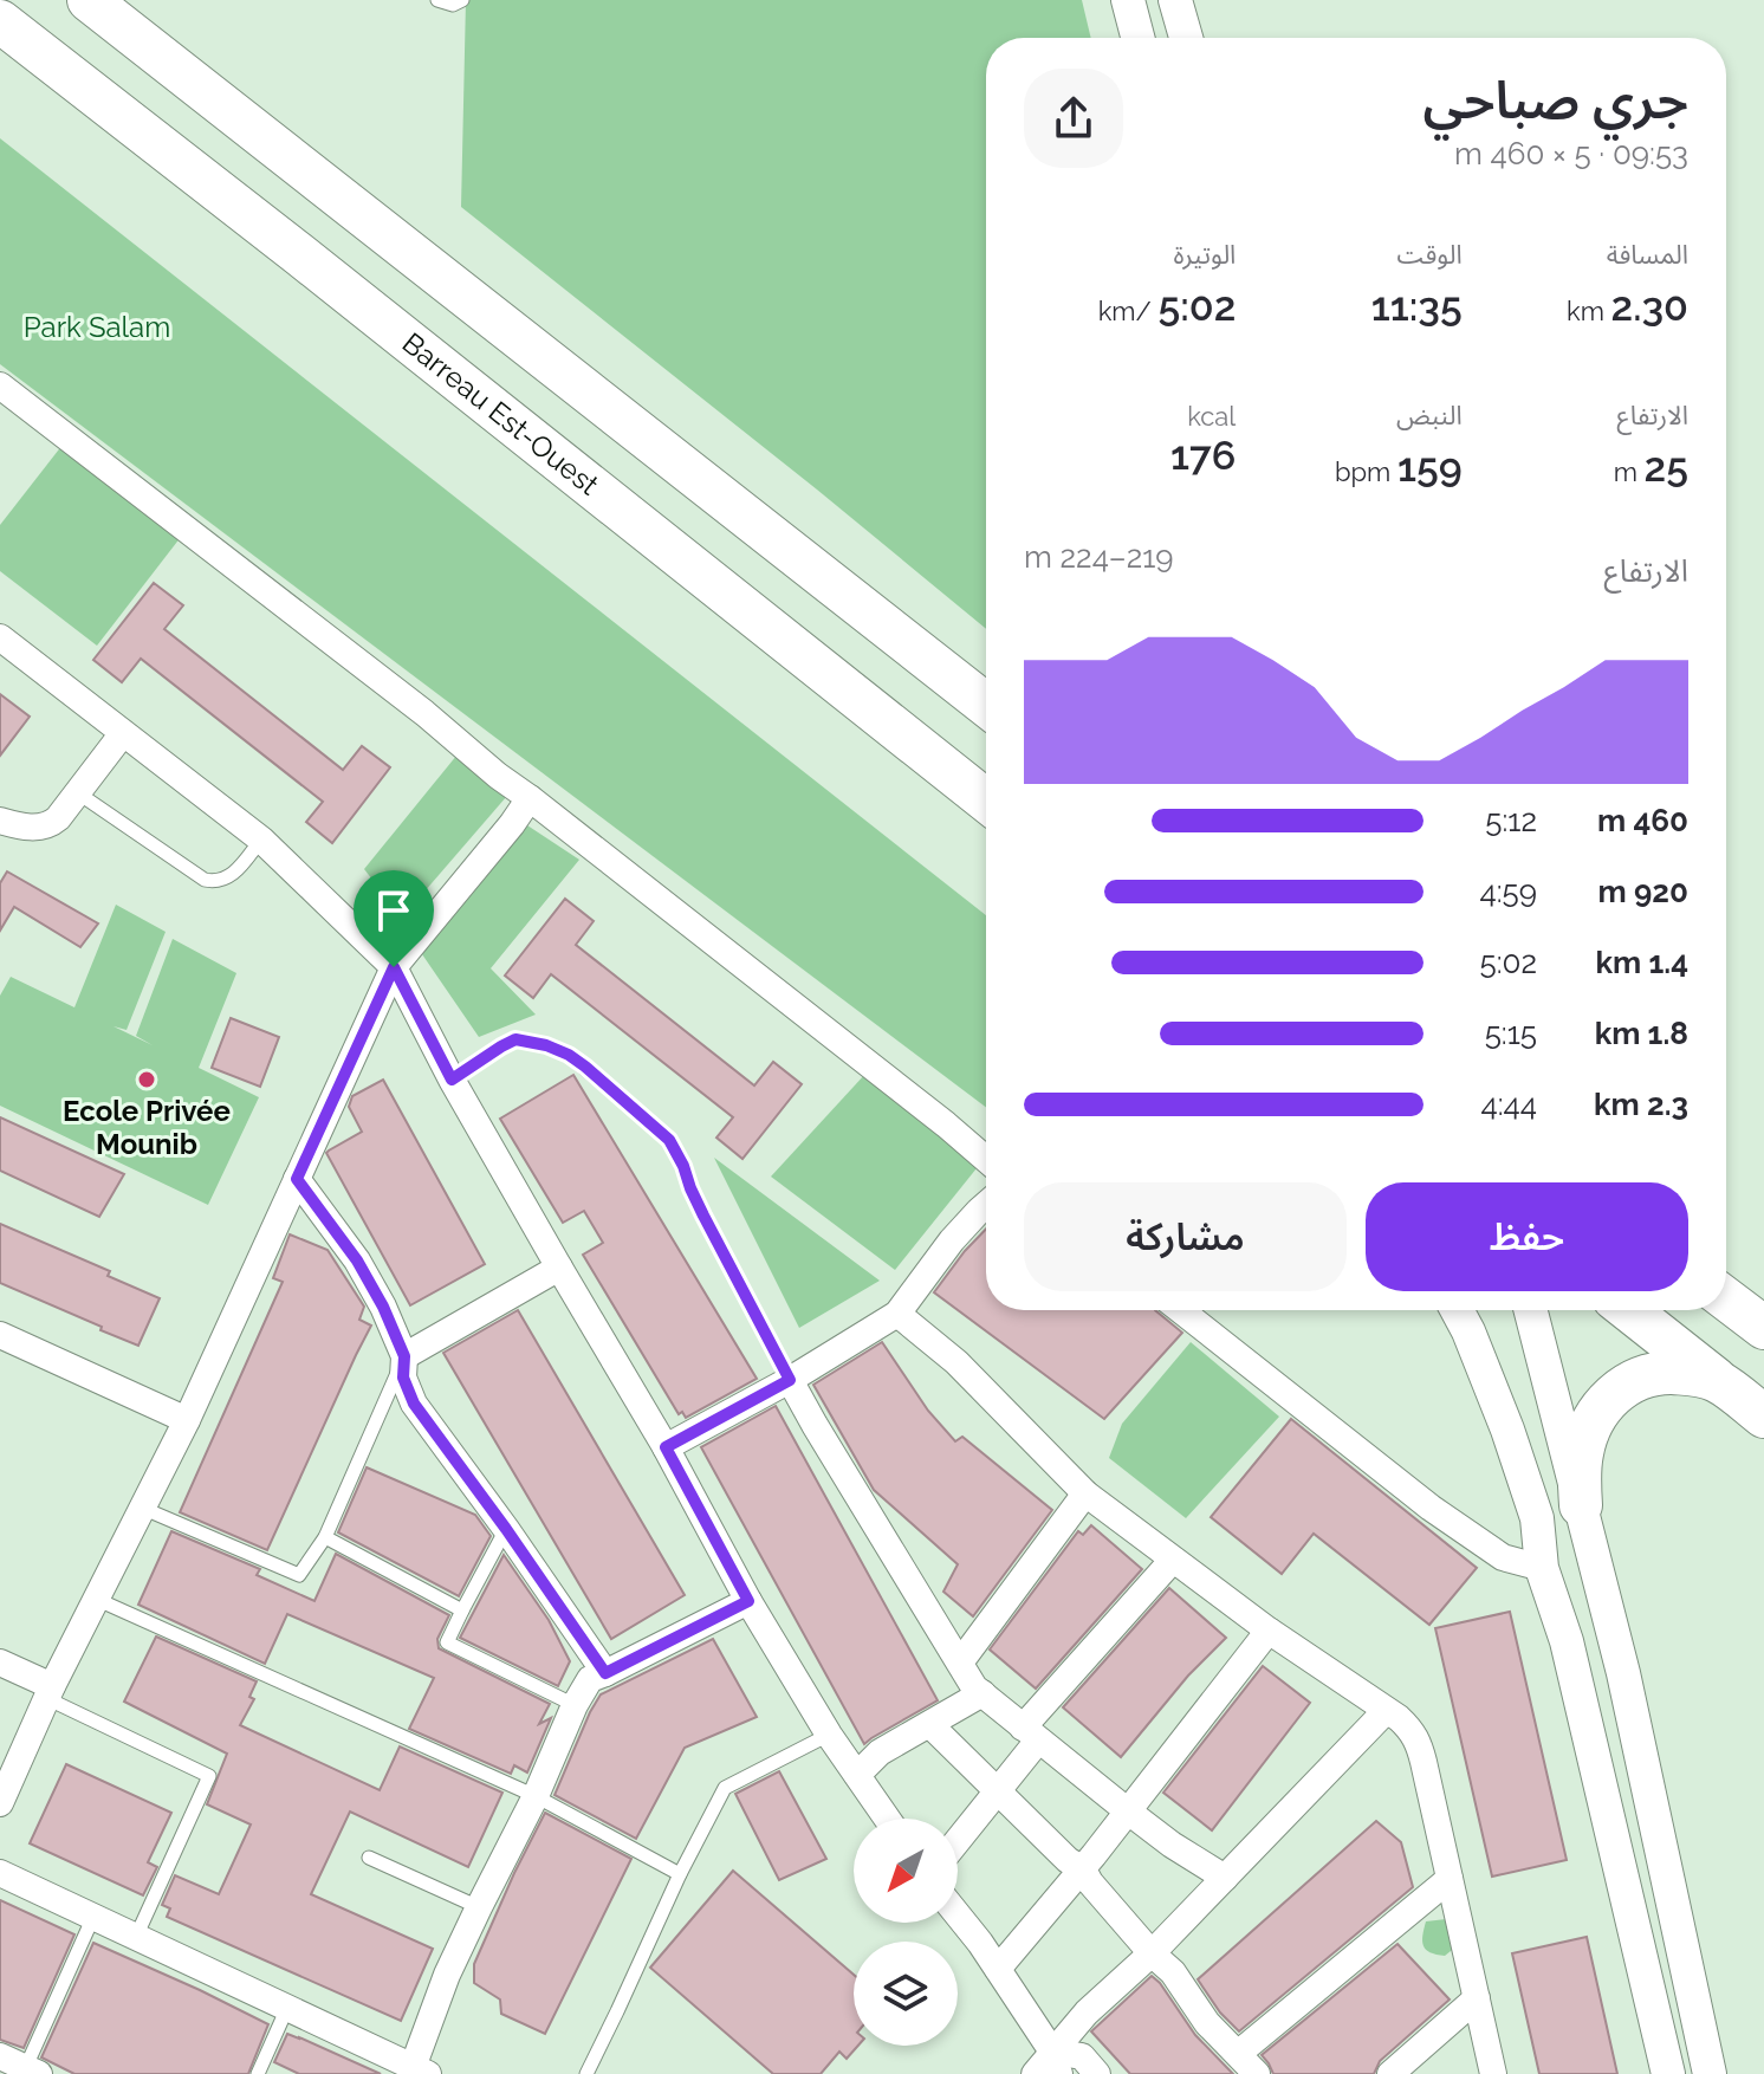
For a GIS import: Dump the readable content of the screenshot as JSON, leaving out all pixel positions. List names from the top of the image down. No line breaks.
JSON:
{"streets":{"main road":["Barreau Est-Ouest"]},"parks":["Park Salam"],"places":["Ecole Privée Mounib"],"north":"bottom left","page":{"heading":["جري صباحي","09:53 · 5 × 460 m"],"stats":[["المسافة","2.30 km"],["الوقت","11:35"],["الوتيرة","5:02 /km"],["الارتفاع","25 m"],["النبض","159 bpm"],["kcal","176"]],"chart":["الارتفاع","219–224 m"],"list":[{"name":"460 m","note":"5:12"},{"name":"920 m","note":"4:59"},{"name":"1.4 km","note":"5:02"},{"name":"1.8 km","note":"5:15"},{"name":"2.3 km","note":"4:44"}],"buttons":["حفظ","مشاركة"]}}
